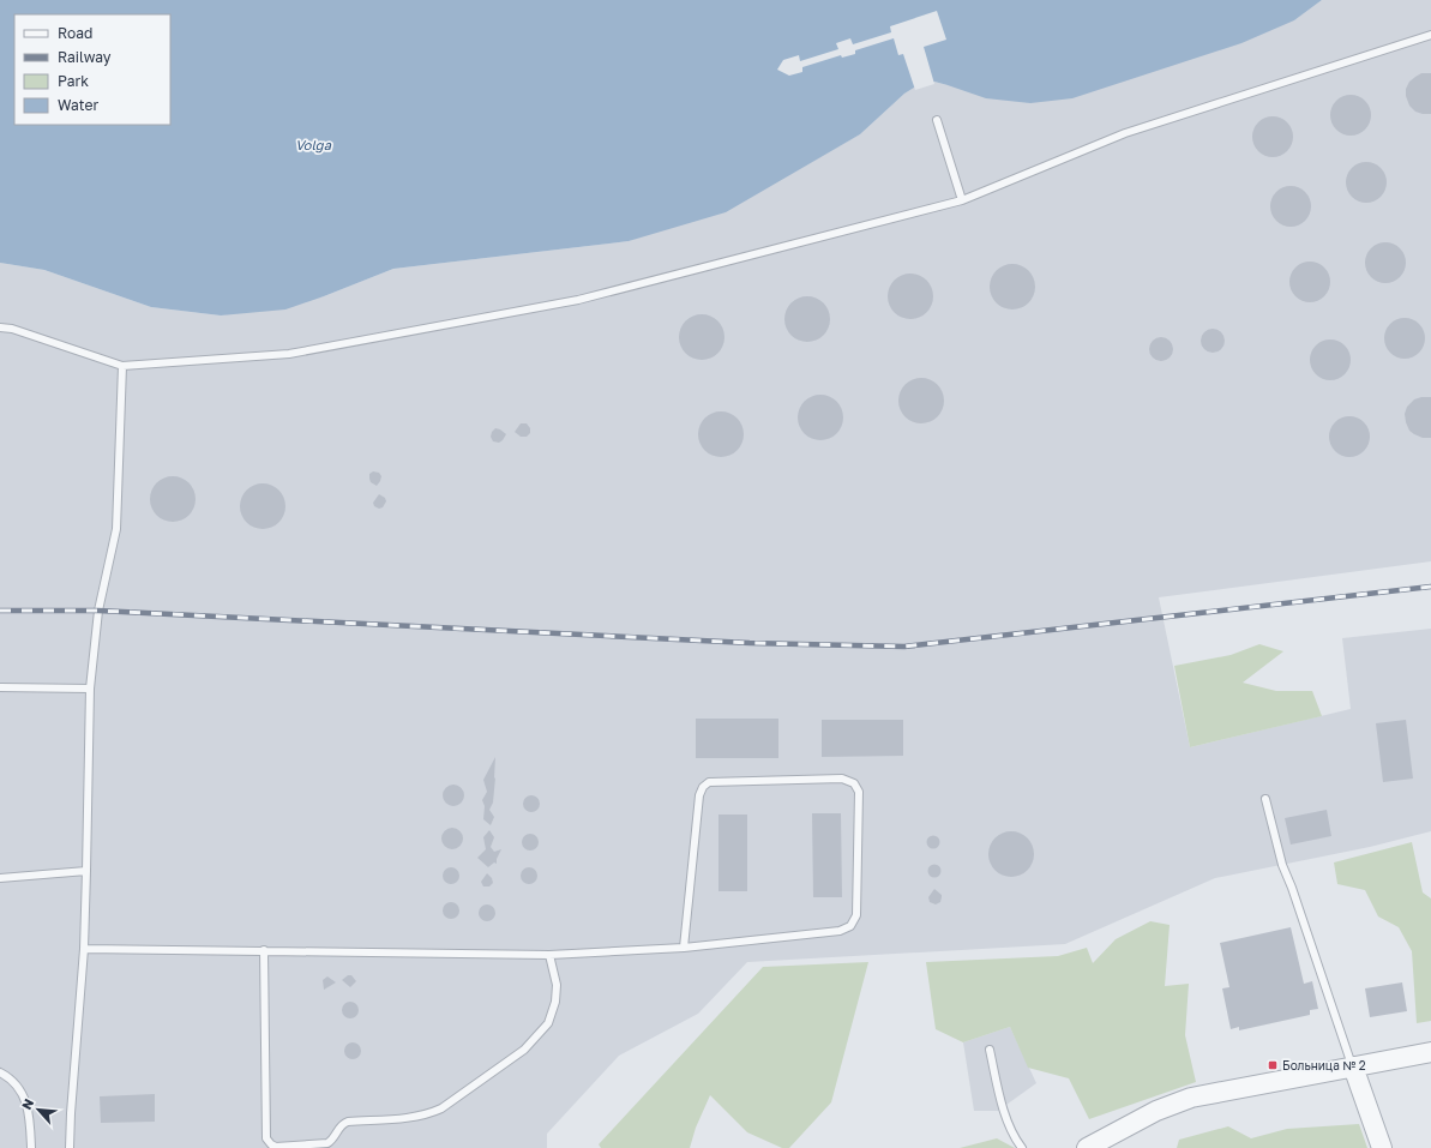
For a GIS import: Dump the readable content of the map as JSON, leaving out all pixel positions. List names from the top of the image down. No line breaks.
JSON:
{"water":["Volga"],"places":{"transit":["Больница № 2"]},"legend":["Road","Railway","Park","Water"],"north":"top left"}
